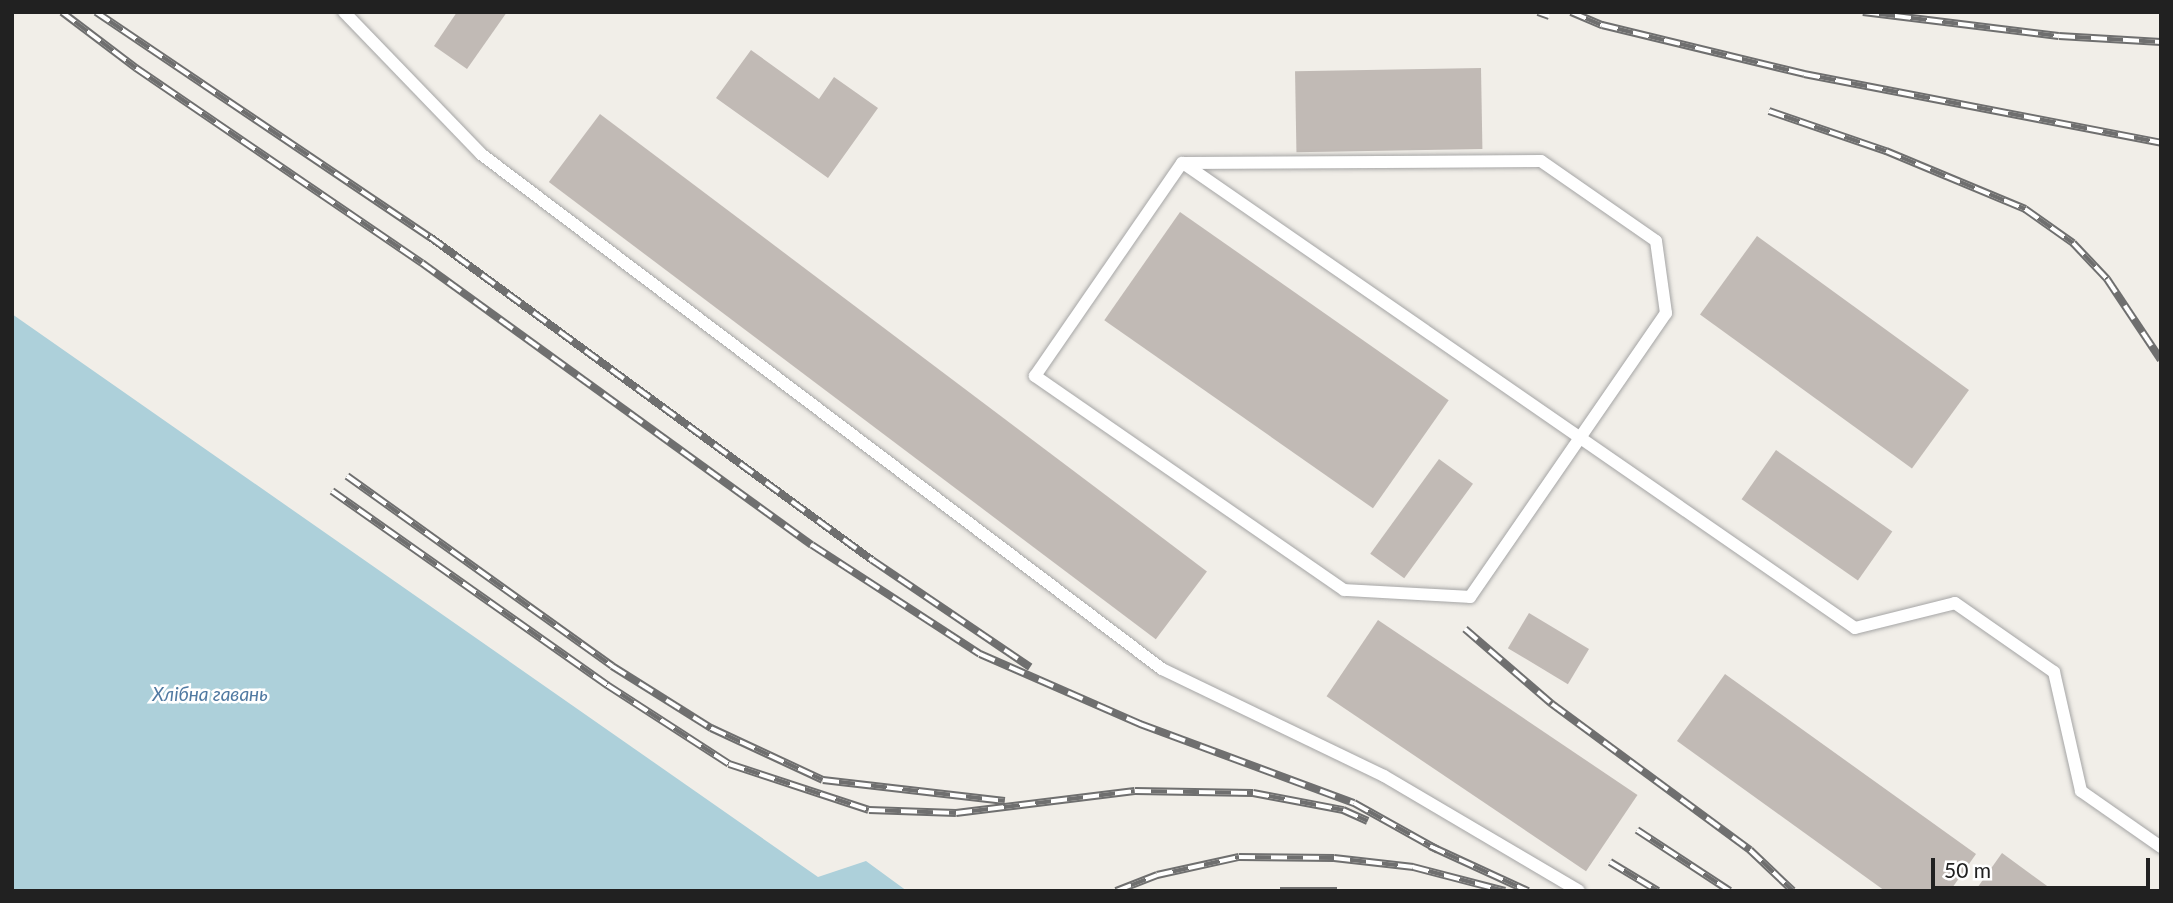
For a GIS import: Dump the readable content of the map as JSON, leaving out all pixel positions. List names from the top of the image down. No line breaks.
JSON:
{"water":["Хлібна гавань"],"scale_bar":"50 m"}
